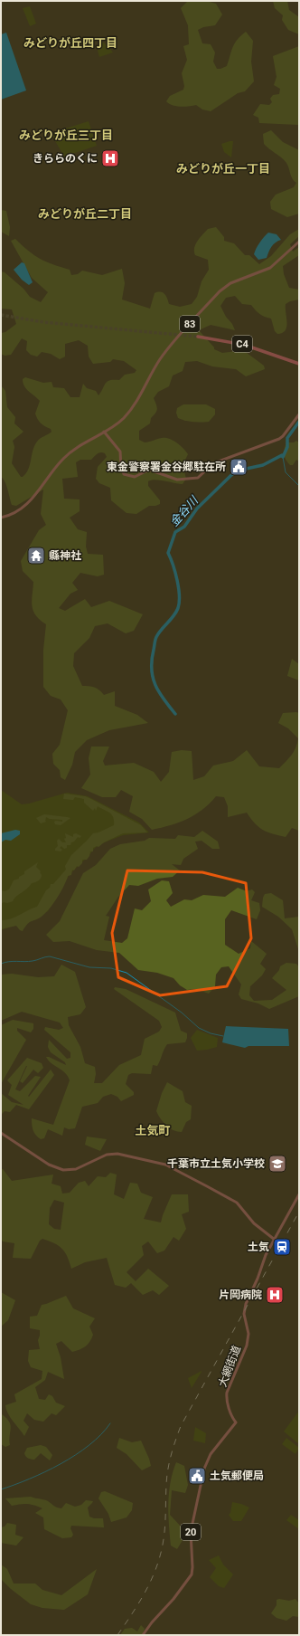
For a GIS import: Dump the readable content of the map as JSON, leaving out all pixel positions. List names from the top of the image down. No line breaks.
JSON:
{"streets":{"highway":["C4"],"main road":["83","大網街道","20"]},"districts":["みどりが丘四丁目","みどりが丘三丁目","みどりが丘一丁目","みどりが丘二丁目","土気町"],"water":["金谷川"],"places":{"hospital":["きららのくに","片岡病院"],"public building":["東金警察署金谷郷駐在所","土気郵便局"],"temple":["縣神社"],"school or university":["千葉市立土気小学校"],"station":["土気"]}}
